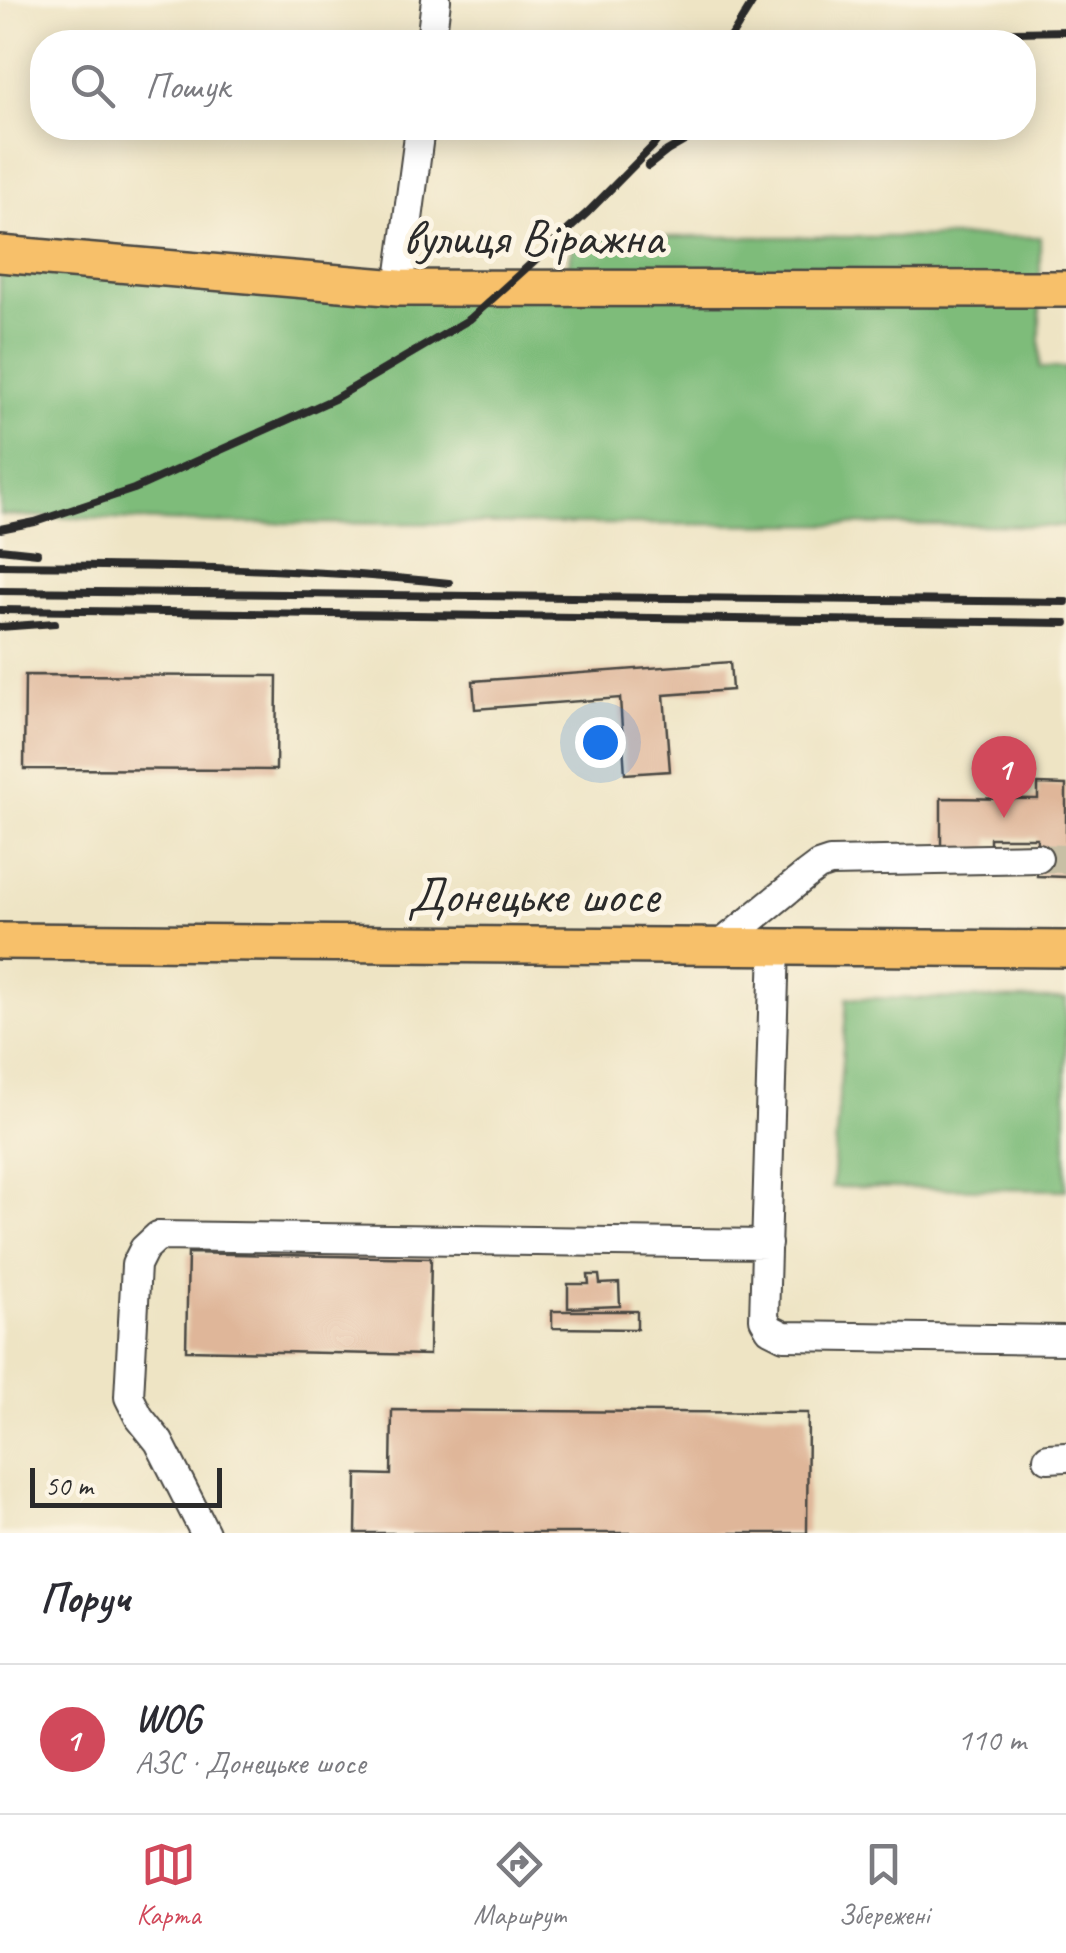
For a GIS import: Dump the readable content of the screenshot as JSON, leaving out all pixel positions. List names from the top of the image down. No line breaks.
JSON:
{"streets":{"main road":["вулиця Віражна","Донецьке шосе"]},"scale_bar":"50 m","page":{"search":"Пошук","pins":"1","scale":"50 m","heading":"Поруч","list":[{"mark":"1","name":"WOG","note":"АЗС · Донецьке шосе","value":"110 m"}],"nav":["Карта","Маршрут","Збережені"]}}
